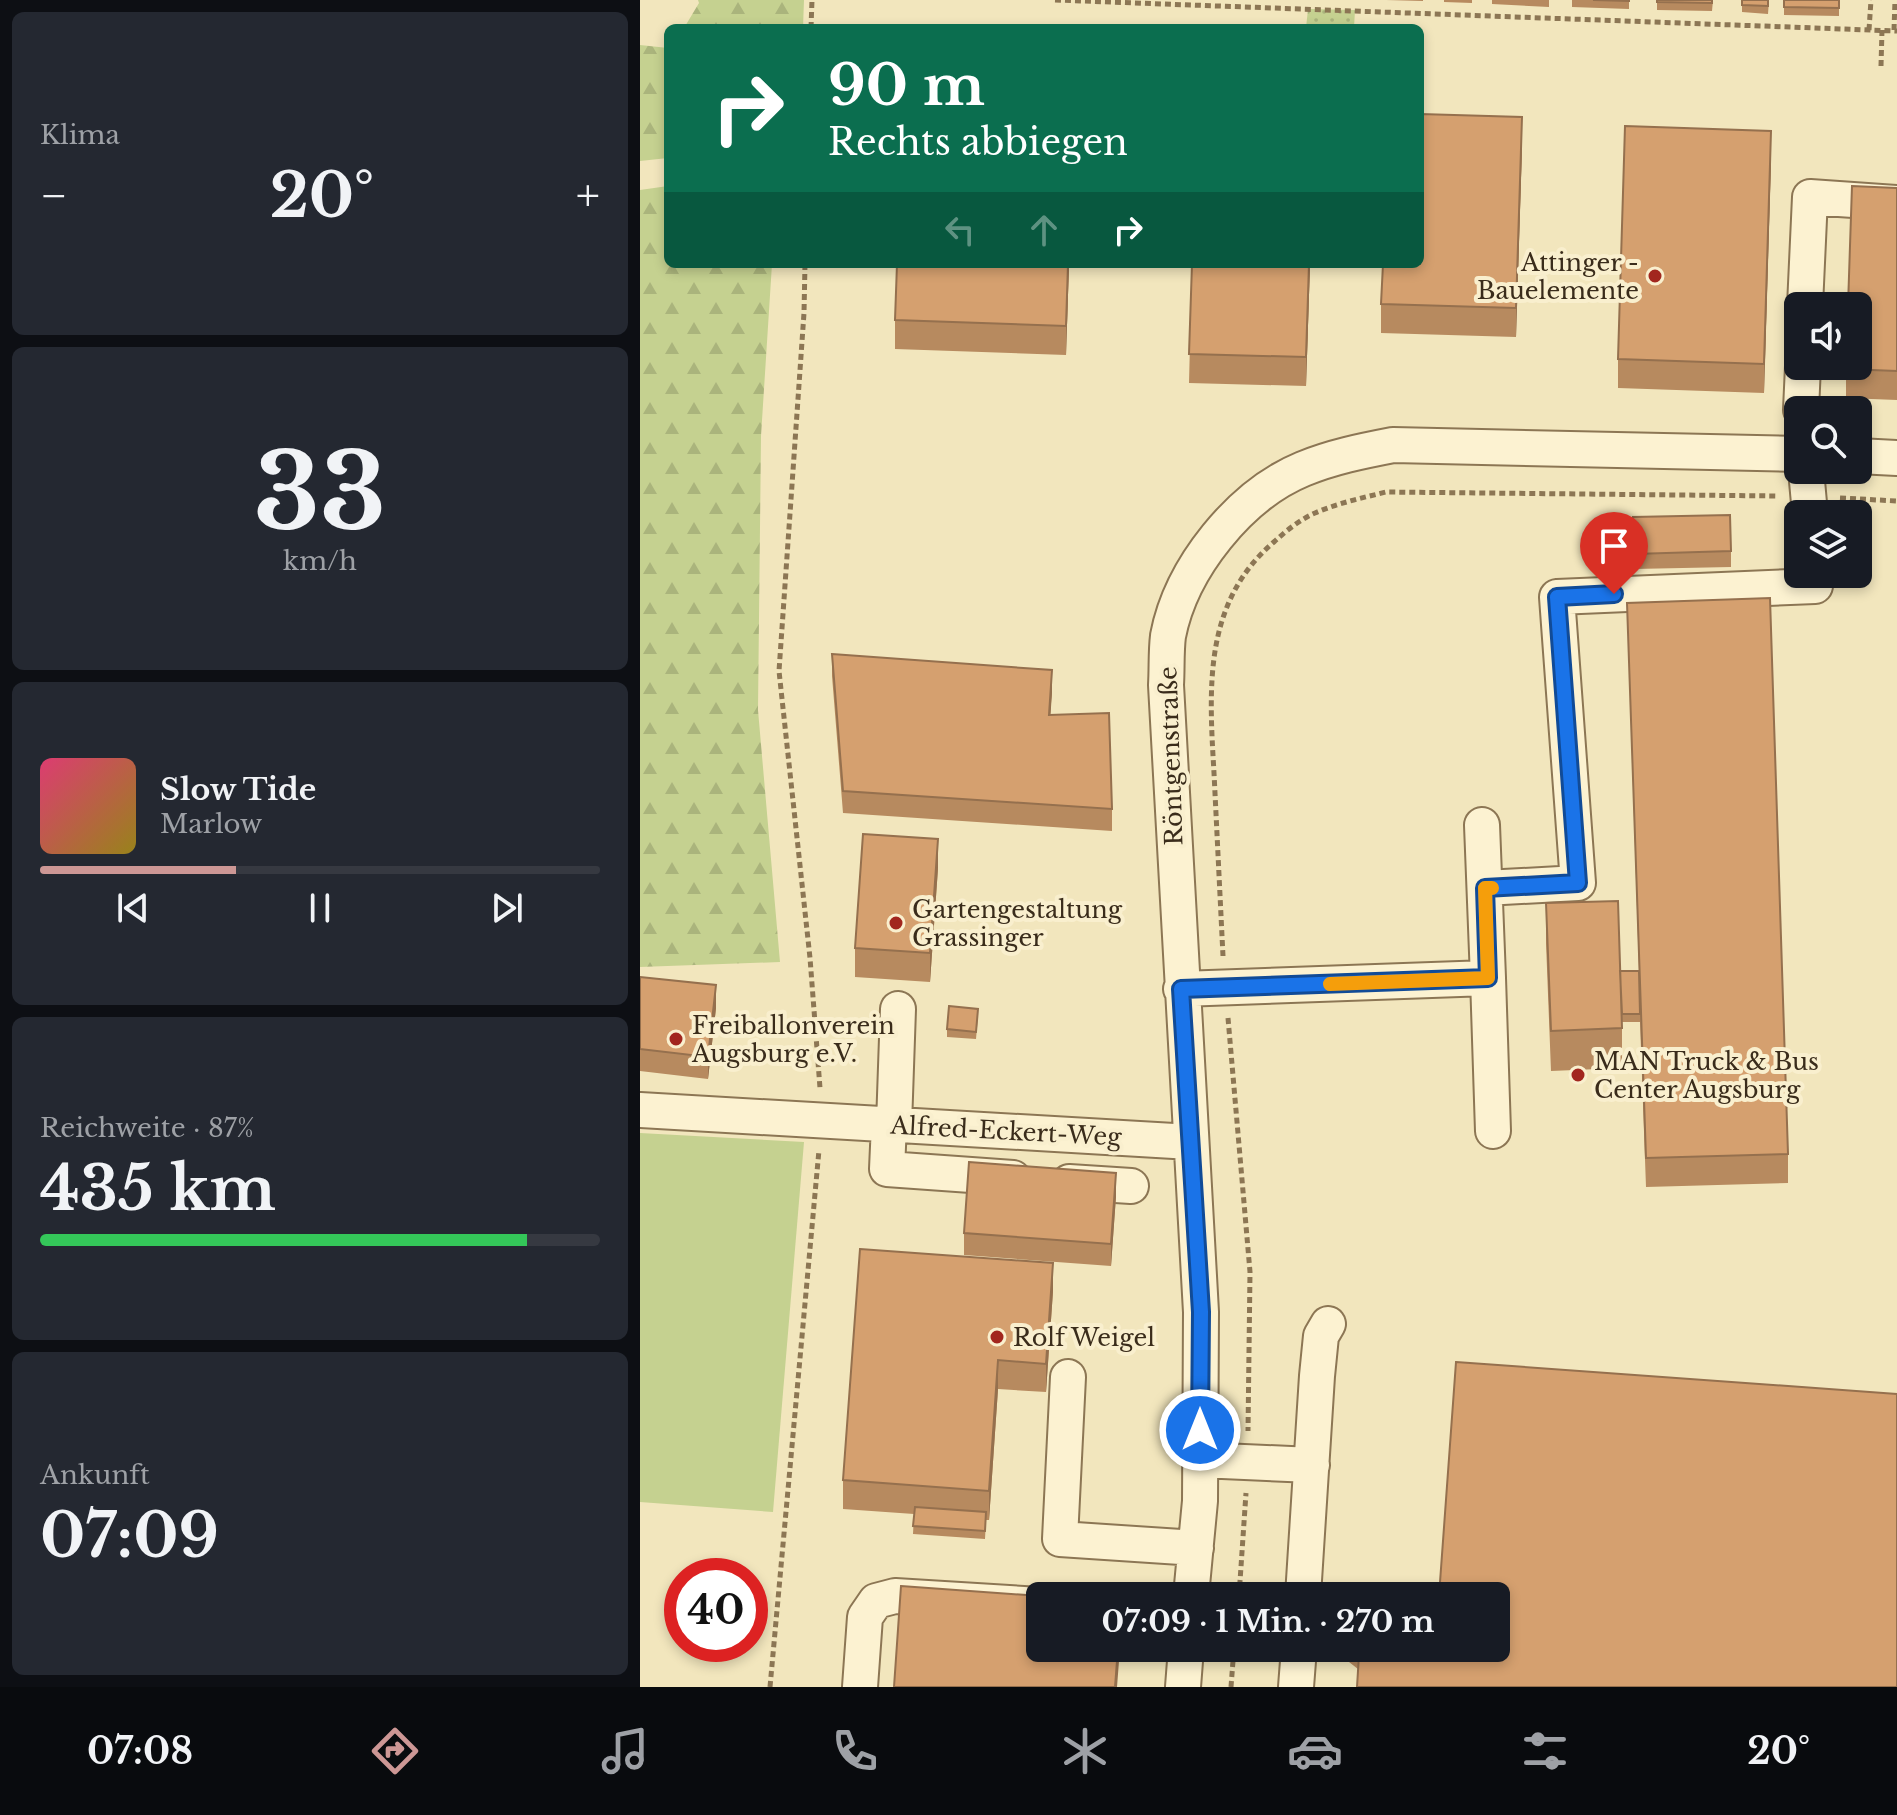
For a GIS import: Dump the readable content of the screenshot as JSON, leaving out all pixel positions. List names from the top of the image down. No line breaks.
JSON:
{"streets":{"street":["Röntgenstraße","Alfred-Eckert-Weg"]},"crossings":[["Röntgenstraße","Alfred-Eckert-Weg"]],"places":["Attinger - Bauelemente","Gartengestaltung Grassinger","Freiballonverein Augsburg e.V.","MAN Truck & Bus Center Augsburg","Rolf Weigel"],"page":{"tile":["Klima",["33","km/h"],["Reichweite · 87%","435 km"],["Ankunft","07:09"]],"turn":["90 m","Rechts abbiegen"],"heat":["−","20°","+"],"song":["Slow Tide","Marlow"],"limit":"40","trip":"07:09 · 1 Min. · 270 m","tabs":["07:08","20°"]}}
